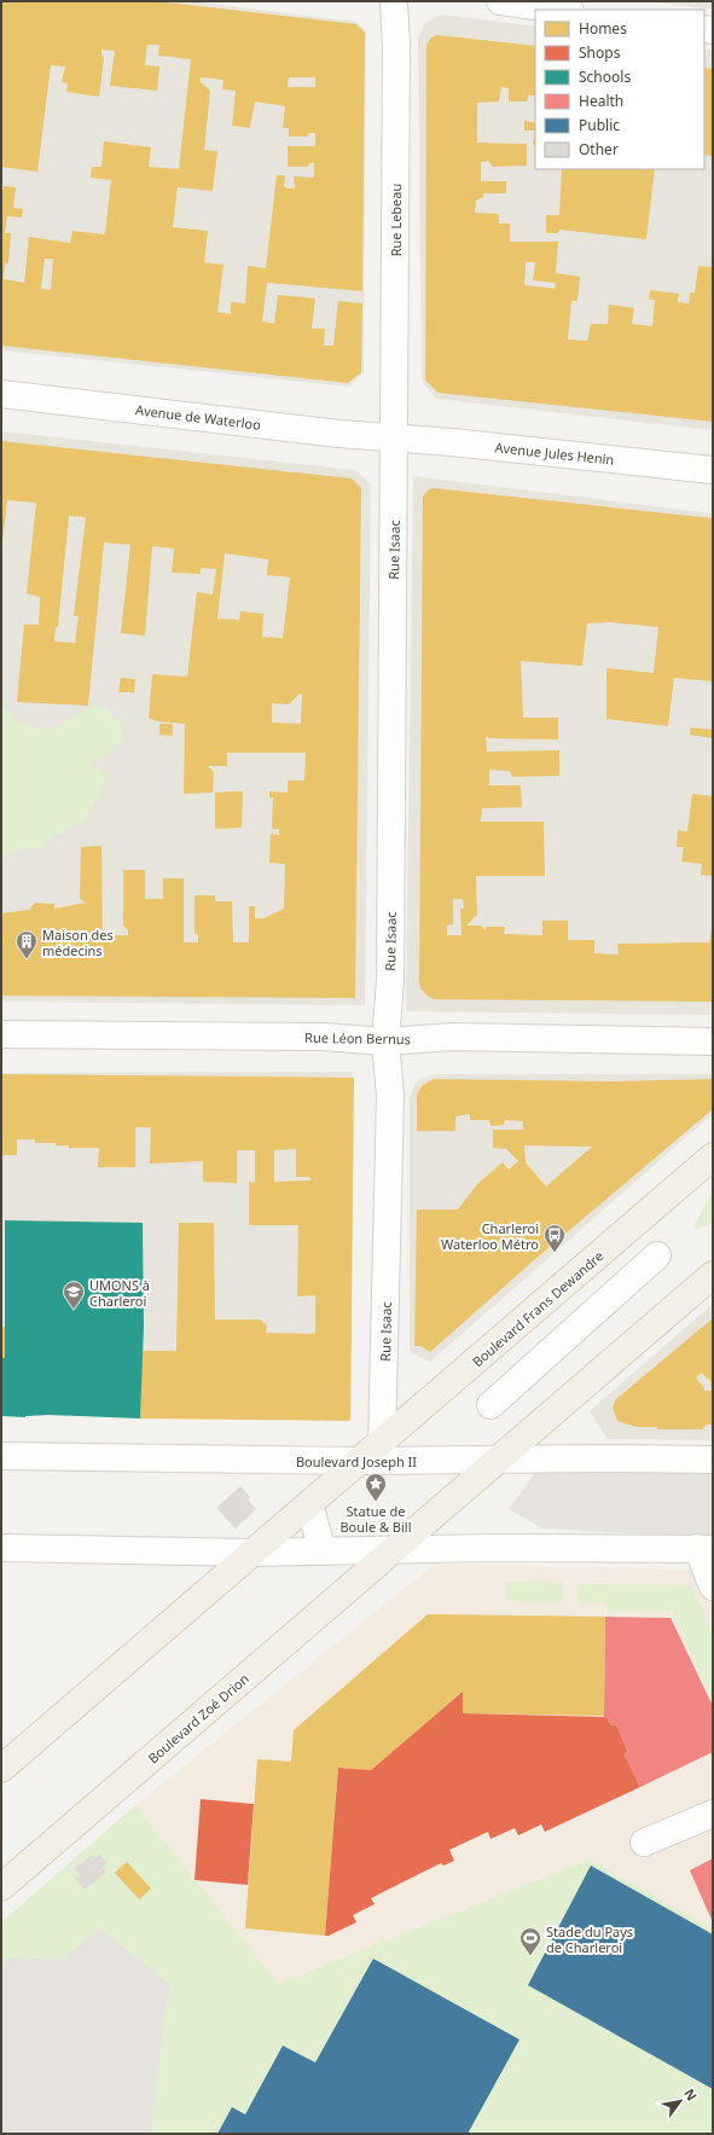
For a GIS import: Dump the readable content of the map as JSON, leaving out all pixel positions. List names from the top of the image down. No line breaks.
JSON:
{"streets":{"main road":["Boulevard Frans Dewandre","Boulevard Zoé Drion"],"street":["Rue Lebeau","Avenue de Waterloo","Avenue Jules Henin","Rue Isaac","Rue Léon Bernus","Boulevard Joseph II"]},"crossings":[["Rue Lebeau","Avenue de Waterloo"],["Rue Lebeau","Avenue Jules Henin"],["Rue Lebeau","Rue Isaac"],["Avenue de Waterloo","Avenue Jules Henin"],["Avenue de Waterloo","Rue Isaac"],["Avenue Jules Henin","Rue Isaac"],["Rue Isaac","Rue Léon Bernus"],["Rue Isaac","Boulevard Frans Dewandre"],["Boulevard Frans Dewandre","Boulevard Joseph II"]],"places":{"building":["Maison des médecins"],"bus stop":["Charleroi Waterloo Métro"],"school or university":["UMONS à Charleroi"],"place":["Statue de Boule & Bill"],"sports":["Stade du Pays de Charleroi"]},"legend":["Homes","Shops","Schools","Health","Public","Other"],"north":"top right"}
